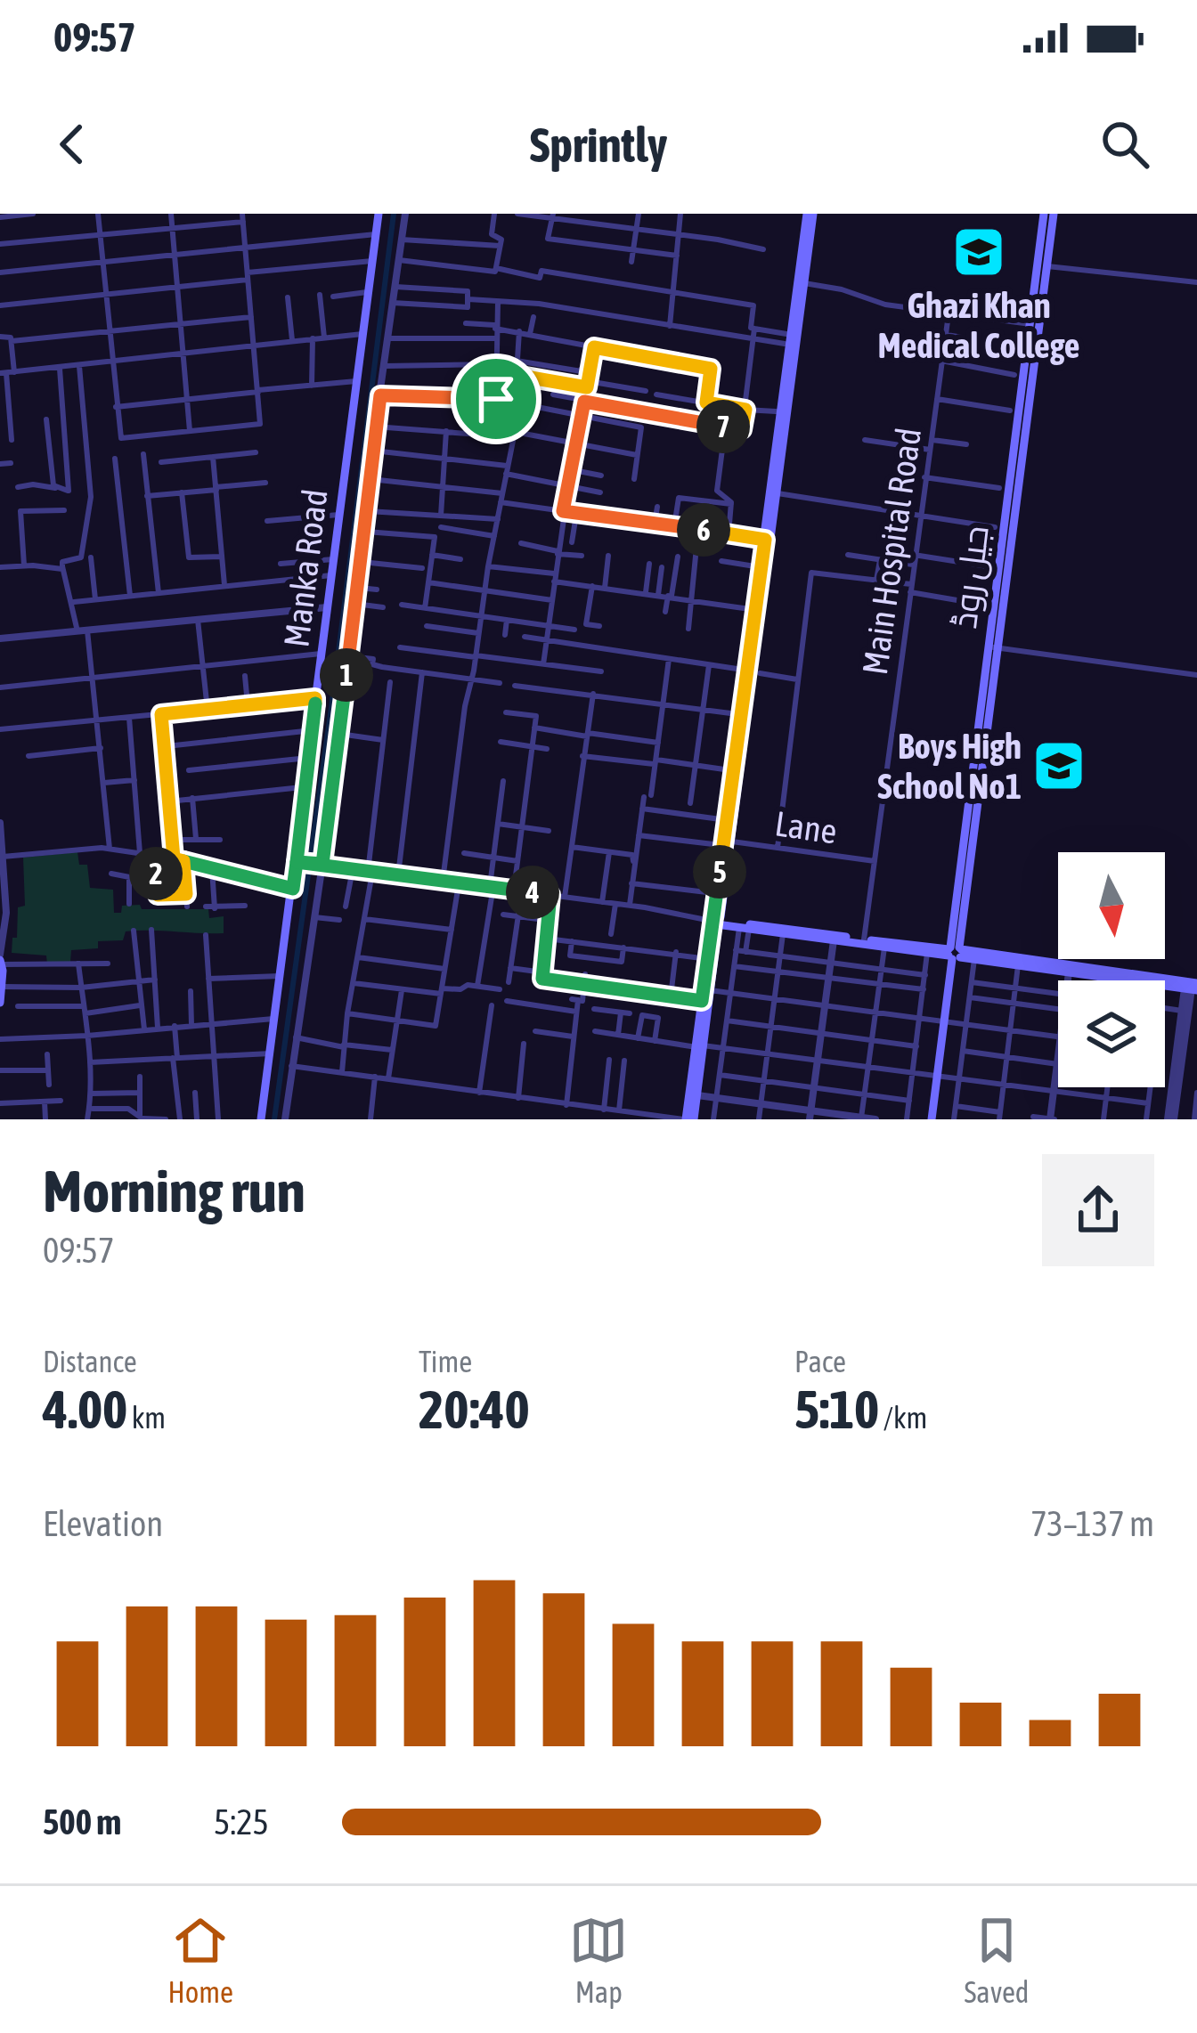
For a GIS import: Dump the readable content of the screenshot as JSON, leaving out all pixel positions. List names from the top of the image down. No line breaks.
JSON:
{"streets":{"main road":["Manka Road","جیل روڈ"],"street":["Main Hospital Road","Lane"]},"crossings":[["Main Hospital Road","Lane"]],"places":{"school or university":["Ghazi Khan Medical College","Boys High School No1"]},"north":"bottom","page":{"status":"09:57","header":"Sprintly","pins":["7","6","1","5","2","4"],"heading":["Morning run","09:57"],"stats":[["Distance","4.00 km"],["Time","20:40"],["Pace","5:10 /km"]],"chart":["Elevation","73–137 m"],"list":[{"name":"500 m","note":"5:25"}],"tabs":["Home","Map","Saved"]}}
